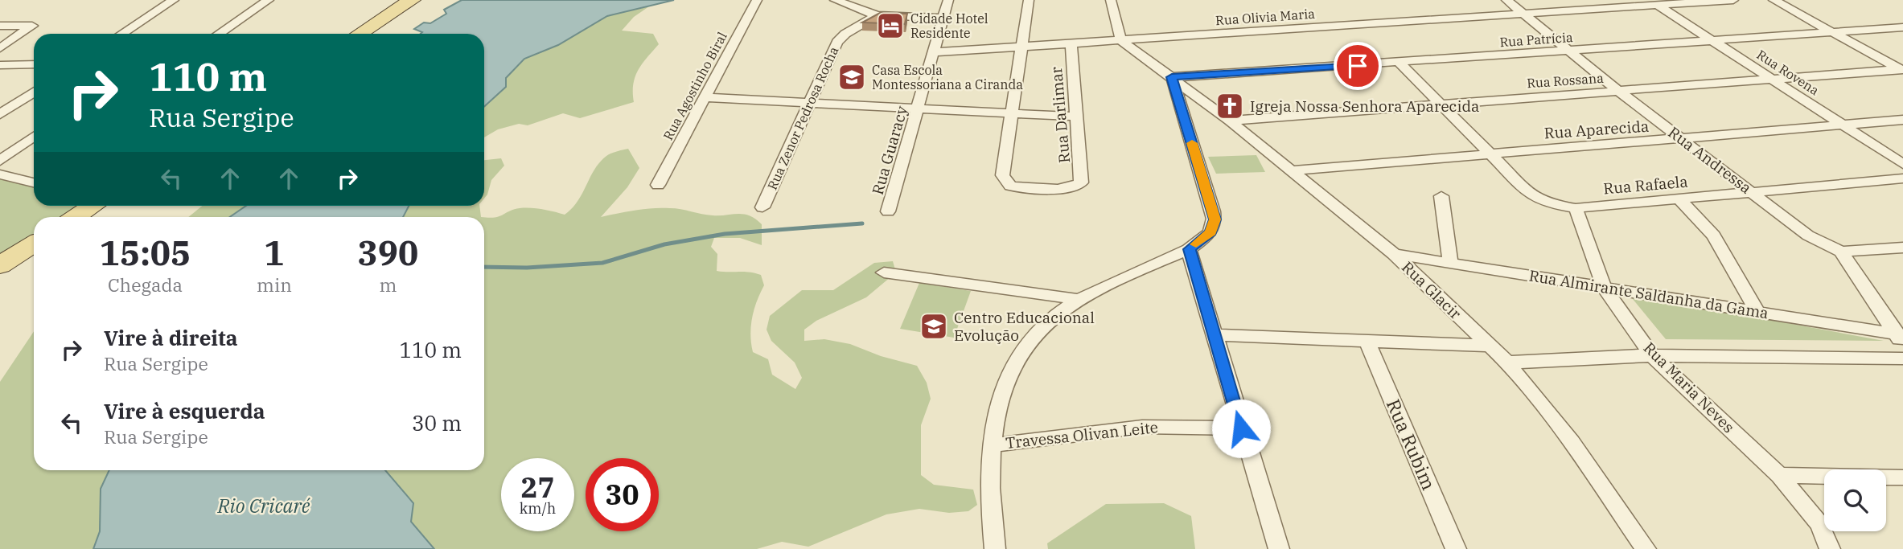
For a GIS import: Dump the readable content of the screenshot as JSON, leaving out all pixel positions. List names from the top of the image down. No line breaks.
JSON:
{"streets":{"street":["Rua Olivia Maria","Rua Patrícia","Rua Rovena","Rua Rossana","Rua Agostinho Biral","Rua Darlimar","Rua Zenor Pedrosa Rocha","Rua Aparecida","Rua Guaracy","Rua Andressa","Rua Rafaela","Rua Glacir","Rua Almirante Saldanha da Gama","Rua Maria Neves","Travessa Olivan Leite","Rua Rubim"]},"crossings":[["Rua Olivia Maria","Rua Rovena"],["Rua Olivia Maria","Rua Darlimar"],["Rua Olivia Maria","Rua Guaracy"],["Rua Olivia Maria","Rua Andressa"],["Rua Olivia Maria","Rua Glacir"],["Rua Patrícia","Rua Rovena"],["Rua Patrícia","Rua Andressa"],["Rua Patrícia","Rua Glacir"],["Rua Rovena","Rua Rossana"],["Rua Rovena","Rua Aparecida"],["Rua Rossana","Rua Andressa"],["Rua Rossana","Rua Glacir"],["Rua Aparecida","Rua Andressa"],["Rua Aparecida","Rua Rafaela"],["Rua Aparecida","Rua Glacir"],["Rua Andressa","Rua Rafaela"],["Rua Rafaela","Rua Maria Neves"],["Rua Glacir","Rua Almirante Saldanha da Gama"],["Rua Almirante Saldanha da Gama","Rua Maria Neves"]],"water":["Rio Cricaré"],"places":{"hotel":["Cidade Hotel Residente"],"school or university":["Casa Escola Montessoriana a Ciranda","Centro Educacional Evolução"],"church":["Igreja Nossa Senhora Aparecida"]},"page":{"turn":["110 m","Rua Sergipe"],"eta":["15:05","Chegada","1","min","390","m"],"list":[{"name":"Vire à direita","note":"Rua Sergipe","value":"110 m"},{"name":"Vire à esquerda","note":"Rua Sergipe","value":"30 m"}],"speed":"27 km/h","limit":"30"}}
